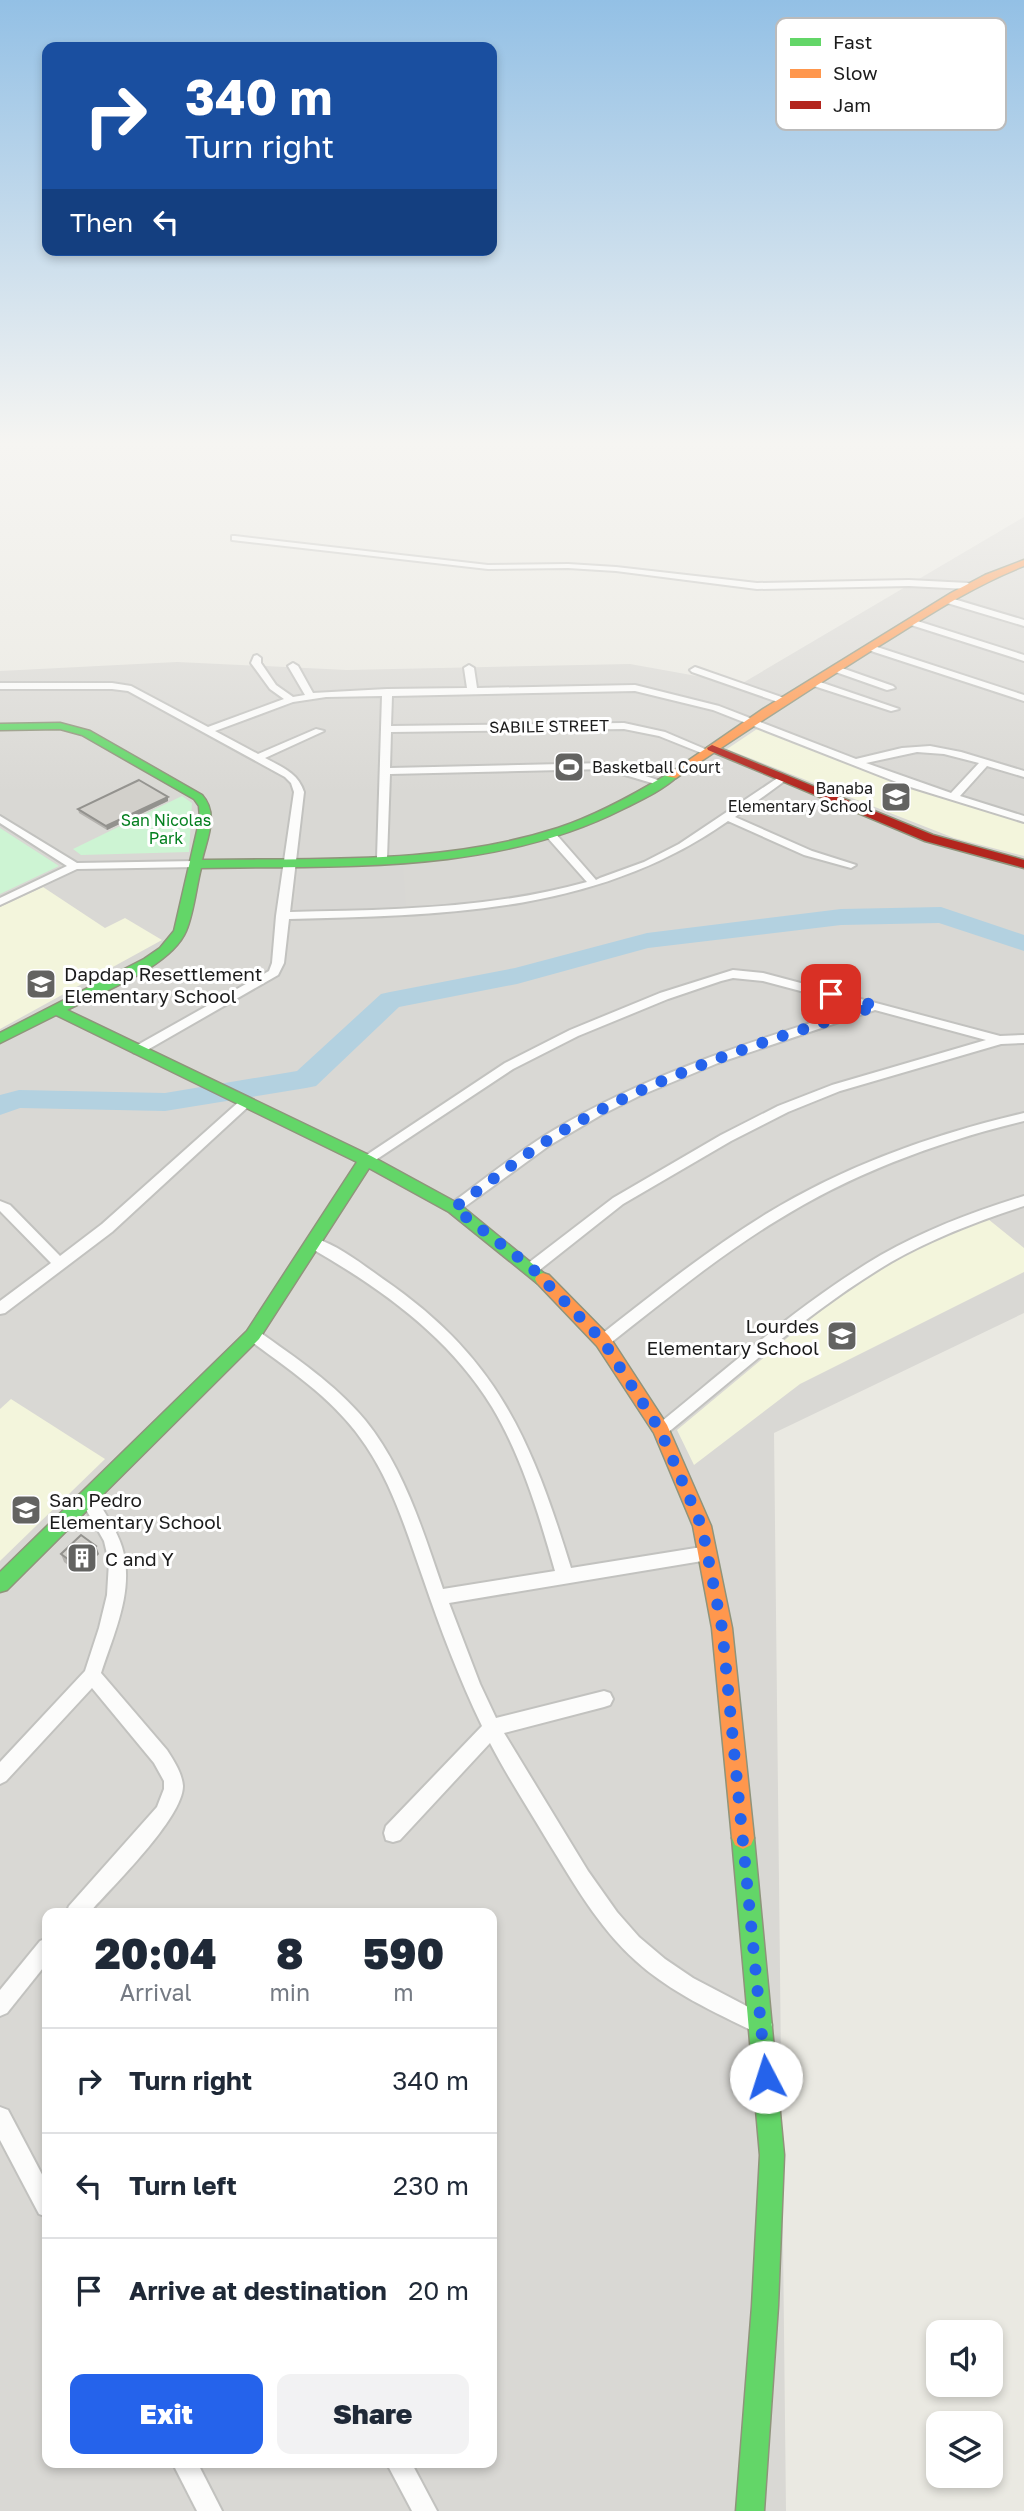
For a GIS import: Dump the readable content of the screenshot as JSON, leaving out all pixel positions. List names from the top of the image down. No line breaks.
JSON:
{"streets":{"street":["SABILE STREET"]},"parks":["San Nicolas Park"],"places":{"sports":["Basketball Court"],"school or university":["Banaba Elementary School","Dapdap Resettlement Elementary School","Lourdes Elementary School","San Pedro Elementary School"],"building":["C and Y"]},"legend":["Fast","Slow","Jam"],"page":{"turn":["340 m","Turn right"],"then":"Then","eta":["20:04","Arrival","8","min","590","m"],"list":[{"name":"Turn right","value":"340 m"},{"name":"Turn left","value":"230 m"},{"name":"Arrive at destination","value":"20 m"}],"buttons":["Exit","Share"]}}
